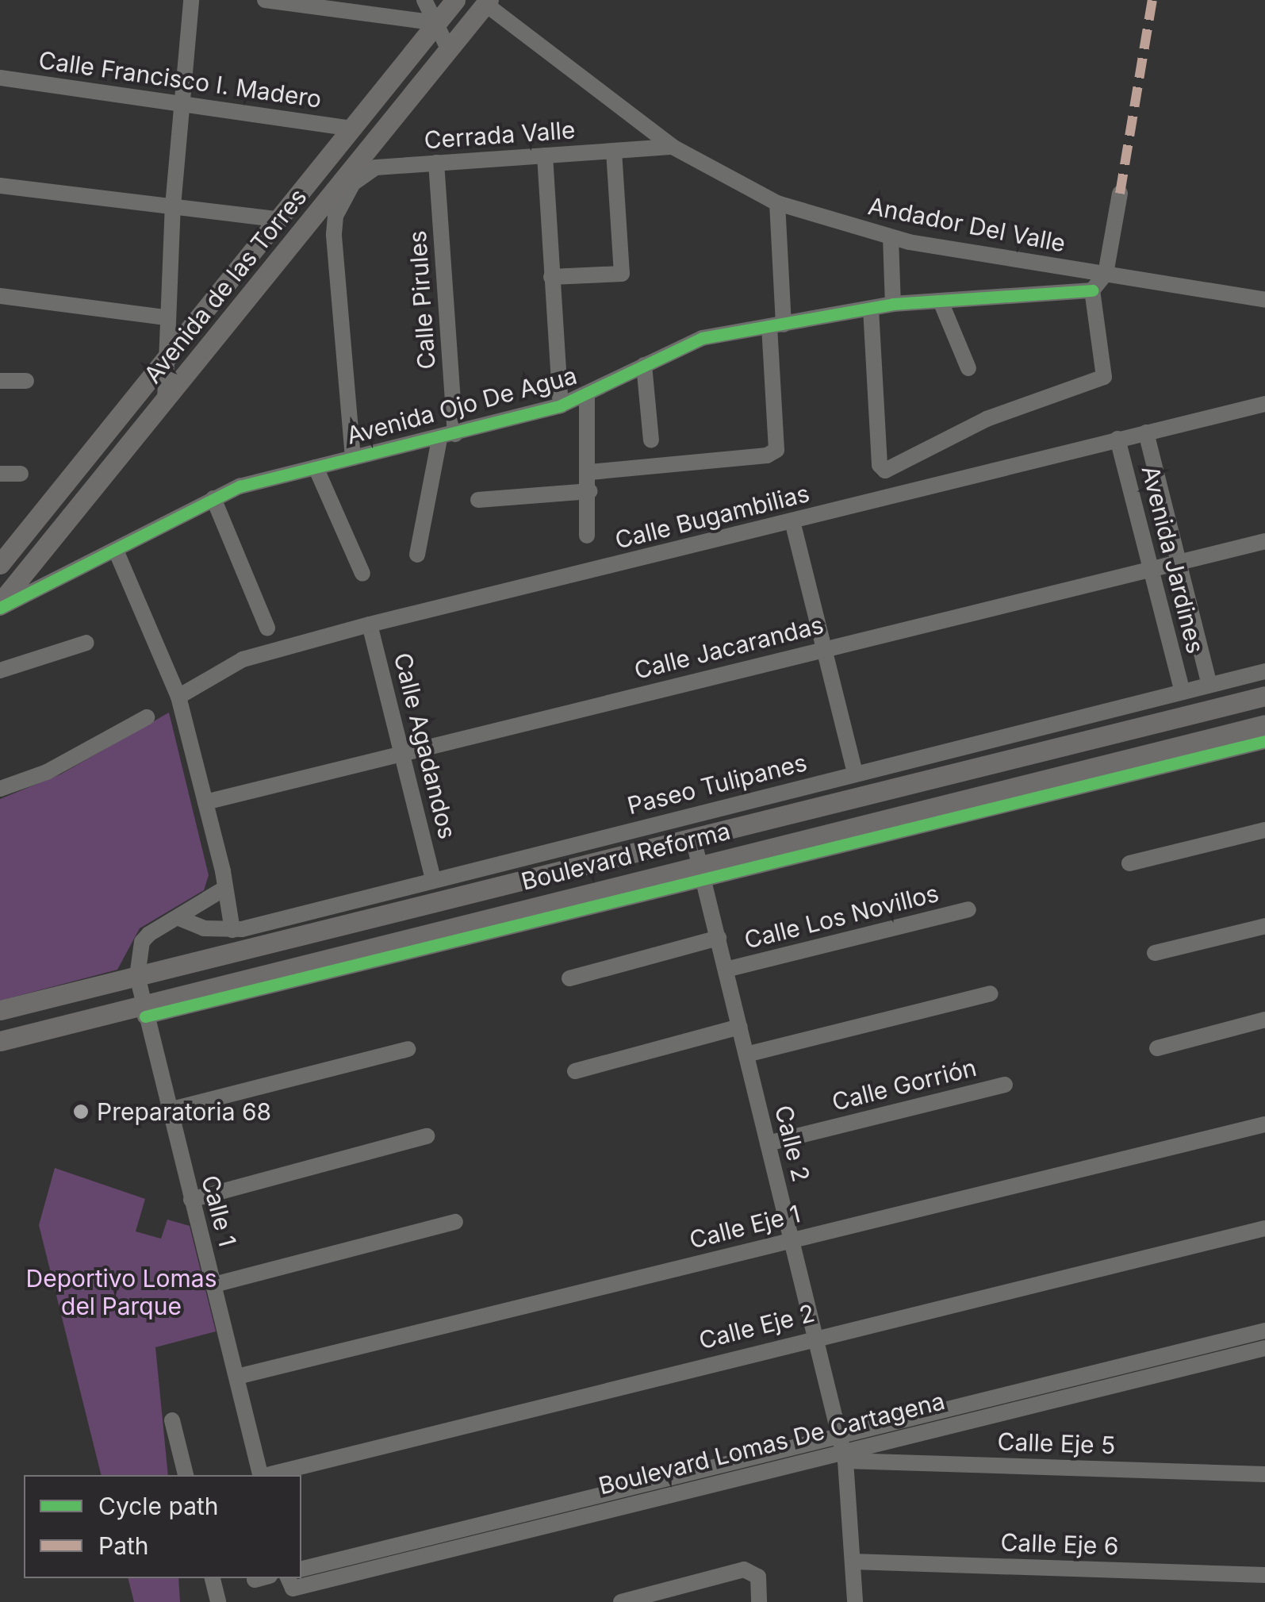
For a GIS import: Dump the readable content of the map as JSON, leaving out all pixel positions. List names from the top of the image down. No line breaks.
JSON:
{"streets":{"main road":["Avenida de las Torres","Boulevard Reforma"],"street":["Calle Francisco I. Madero","Cerrada Valle","Andador Del Valle","Calle Pirules","Avenida Ojo De Agua","Calle Bugambilias","Avenida Jardines","Calle Jacarandas","Calle Agadandos","Paseo Tulipanes","Calle Los Novillos","Calle Gorrión","Calle 2","Calle 1","Calle Eje 1","Calle Eje 2","Boulevard Lomas De Cartagena","Calle Eje 5","Calle Eje 6"]},"crossings":[["Calle Francisco I. Madero","Avenida de las Torres"],["Cerrada Valle","Andador Del Valle"],["Cerrada Valle","Calle Pirules"],["Cerrada Valle","Avenida Ojo De Agua"],["Andador Del Valle","Avenida de las Torres"],["Avenida de las Torres","Avenida Ojo De Agua"],["Calle Pirules","Avenida Ojo De Agua"],["Calle Bugambilias","Avenida Jardines"],["Calle Bugambilias","Calle Agadandos"],["Avenida Jardines","Calle Jacarandas"],["Avenida Jardines","Paseo Tulipanes"],["Calle Jacarandas","Calle Agadandos"],["Calle Agadandos","Paseo Tulipanes"],["Boulevard Reforma","Calle 2"],["Boulevard Reforma","Calle 1"],["Calle Los Novillos","Calle 2"],["Calle Gorrión","Calle 2"],["Calle 2","Calle Eje 1"],["Calle 2","Calle Eje 2"],["Calle 2","Boulevard Lomas De Cartagena"],["Calle 2","Calle Eje 5"],["Calle 2","Calle Eje 6"],["Calle 1","Calle Eje 1"],["Boulevard Lomas De Cartagena","Calle Eje 5"]],"parks":["Deportivo Lomas del Parque"],"places":["Preparatoria 68"],"legend":["Cycle path","Path"]}
